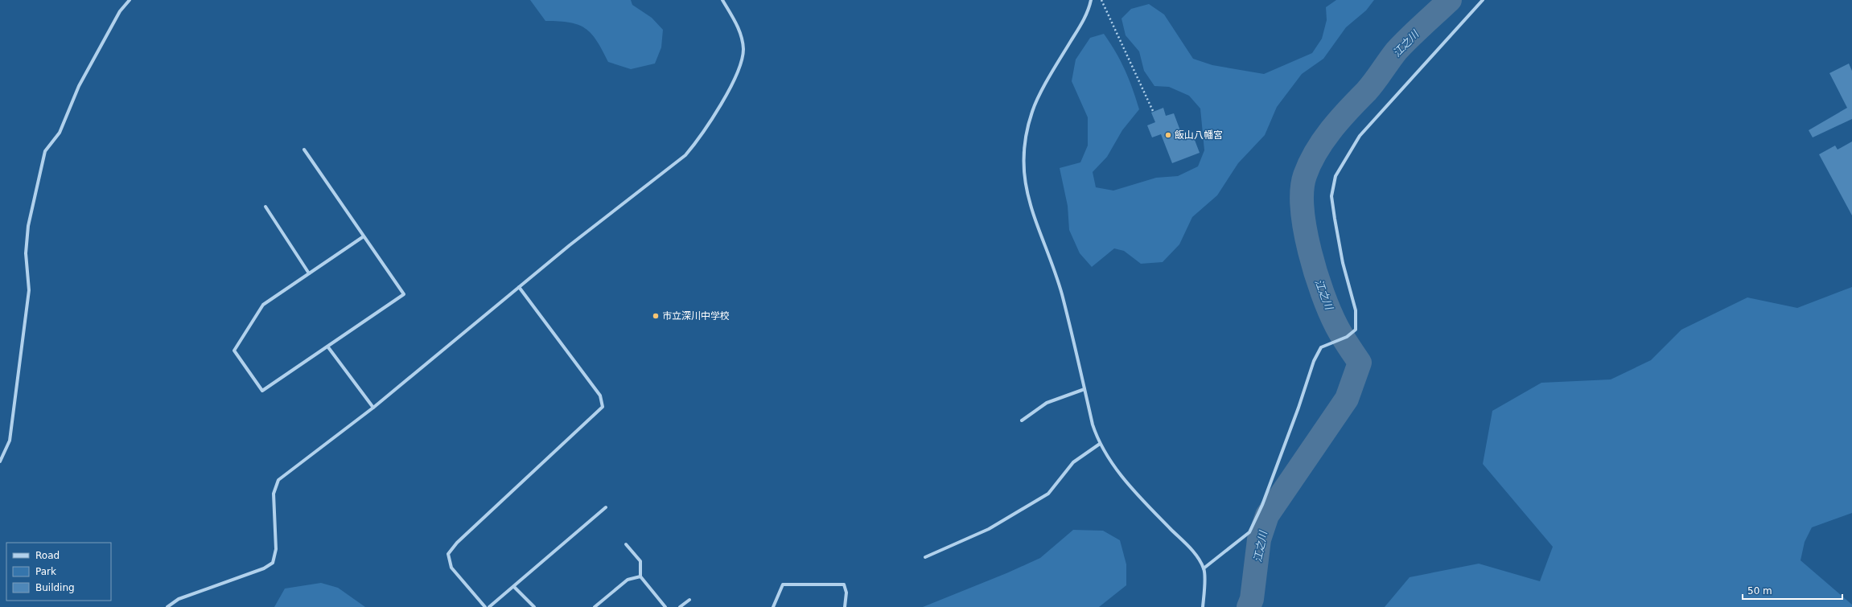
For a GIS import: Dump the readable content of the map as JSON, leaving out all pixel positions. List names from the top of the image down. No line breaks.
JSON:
{"water":["江之川"],"places":["飯山八幡宮","市立深川中学校"],"legend":["Road","Park","Building"],"scale_bar":"50 m"}
